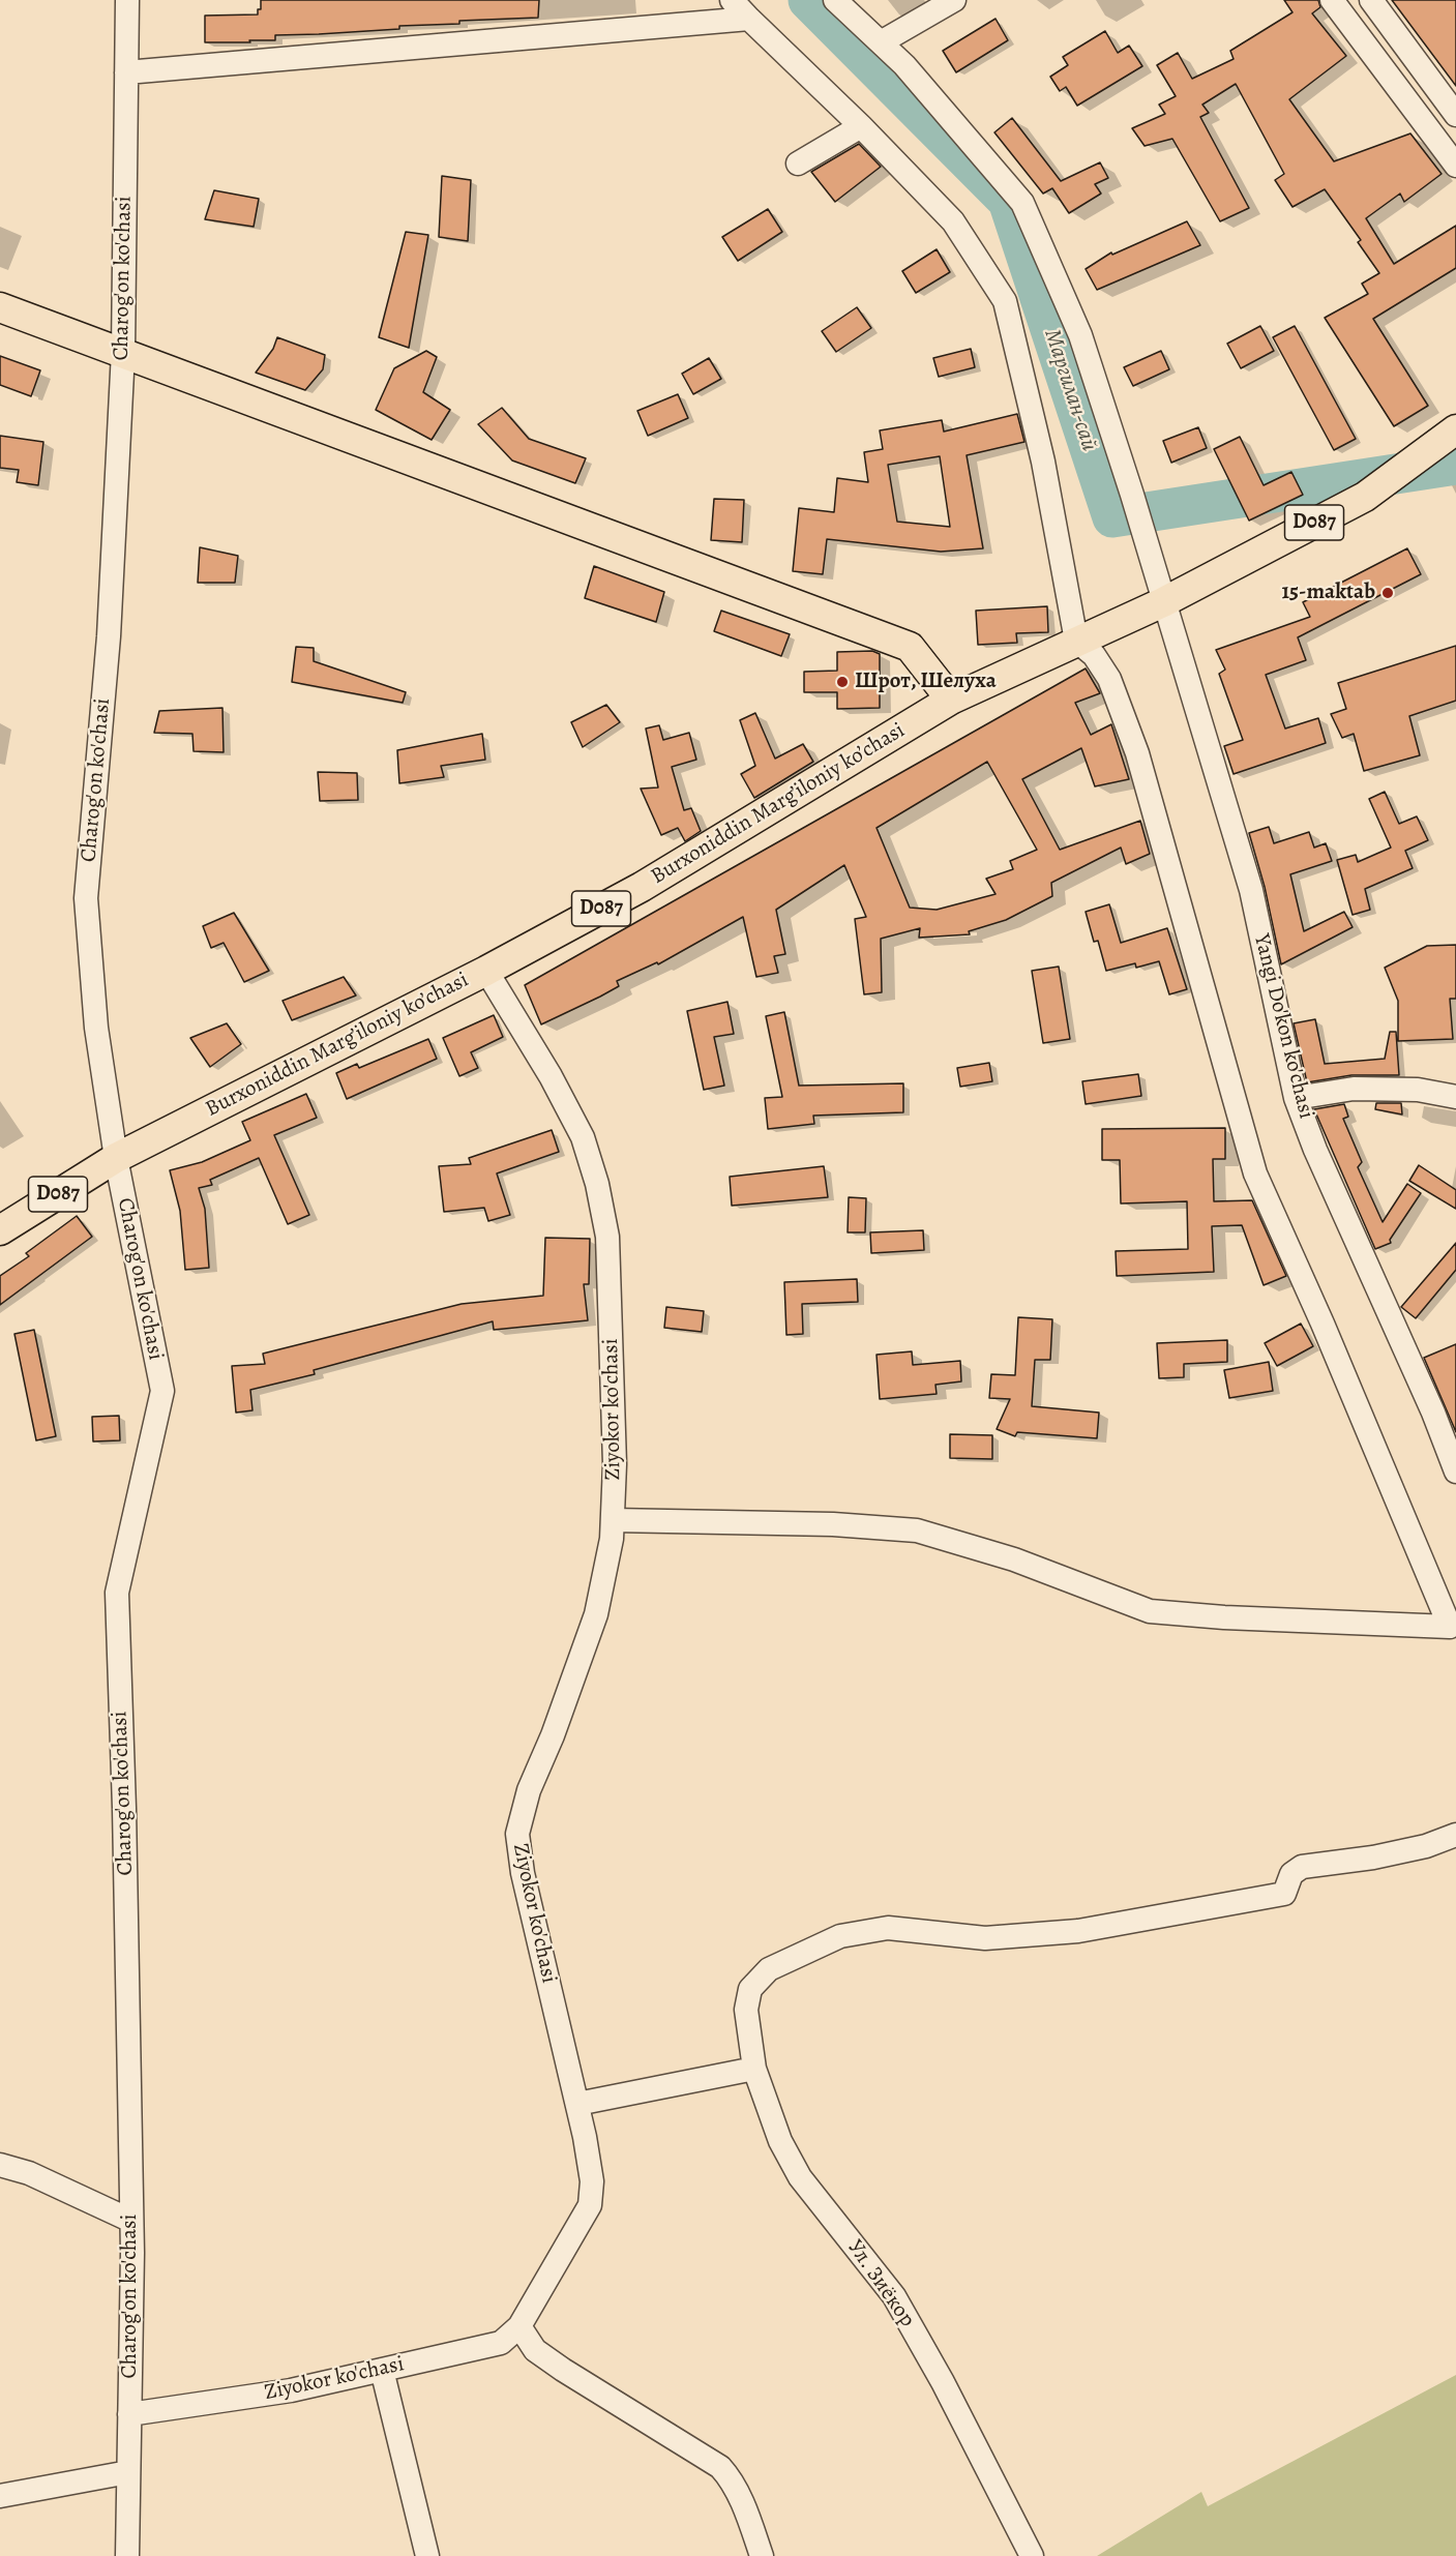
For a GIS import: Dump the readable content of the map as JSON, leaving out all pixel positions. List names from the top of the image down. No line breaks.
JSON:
{"streets":{"main road":["D087","Burxoniddin Marg’iloniy ko’chasi"],"street":["Charog'on ko'chasi","Yangi Do'kon ko'chasi","Ziyokor ko'chasi","Ул. Зиёкор"]},"crossings":[["Charog'on ko'chasi","Burxoniddin Marg’iloniy ko’chasi"],["Charog'on ko'chasi","Ziyokor ko'chasi"],["Burxoniddin Marg’iloniy ko’chasi","Yangi Do'kon ko'chasi"],["Burxoniddin Marg’iloniy ko’chasi","Ziyokor ko'chasi"]],"water":["Маргилан-сай"],"places":["15-maktab","Шрот, Шелуха"]}
